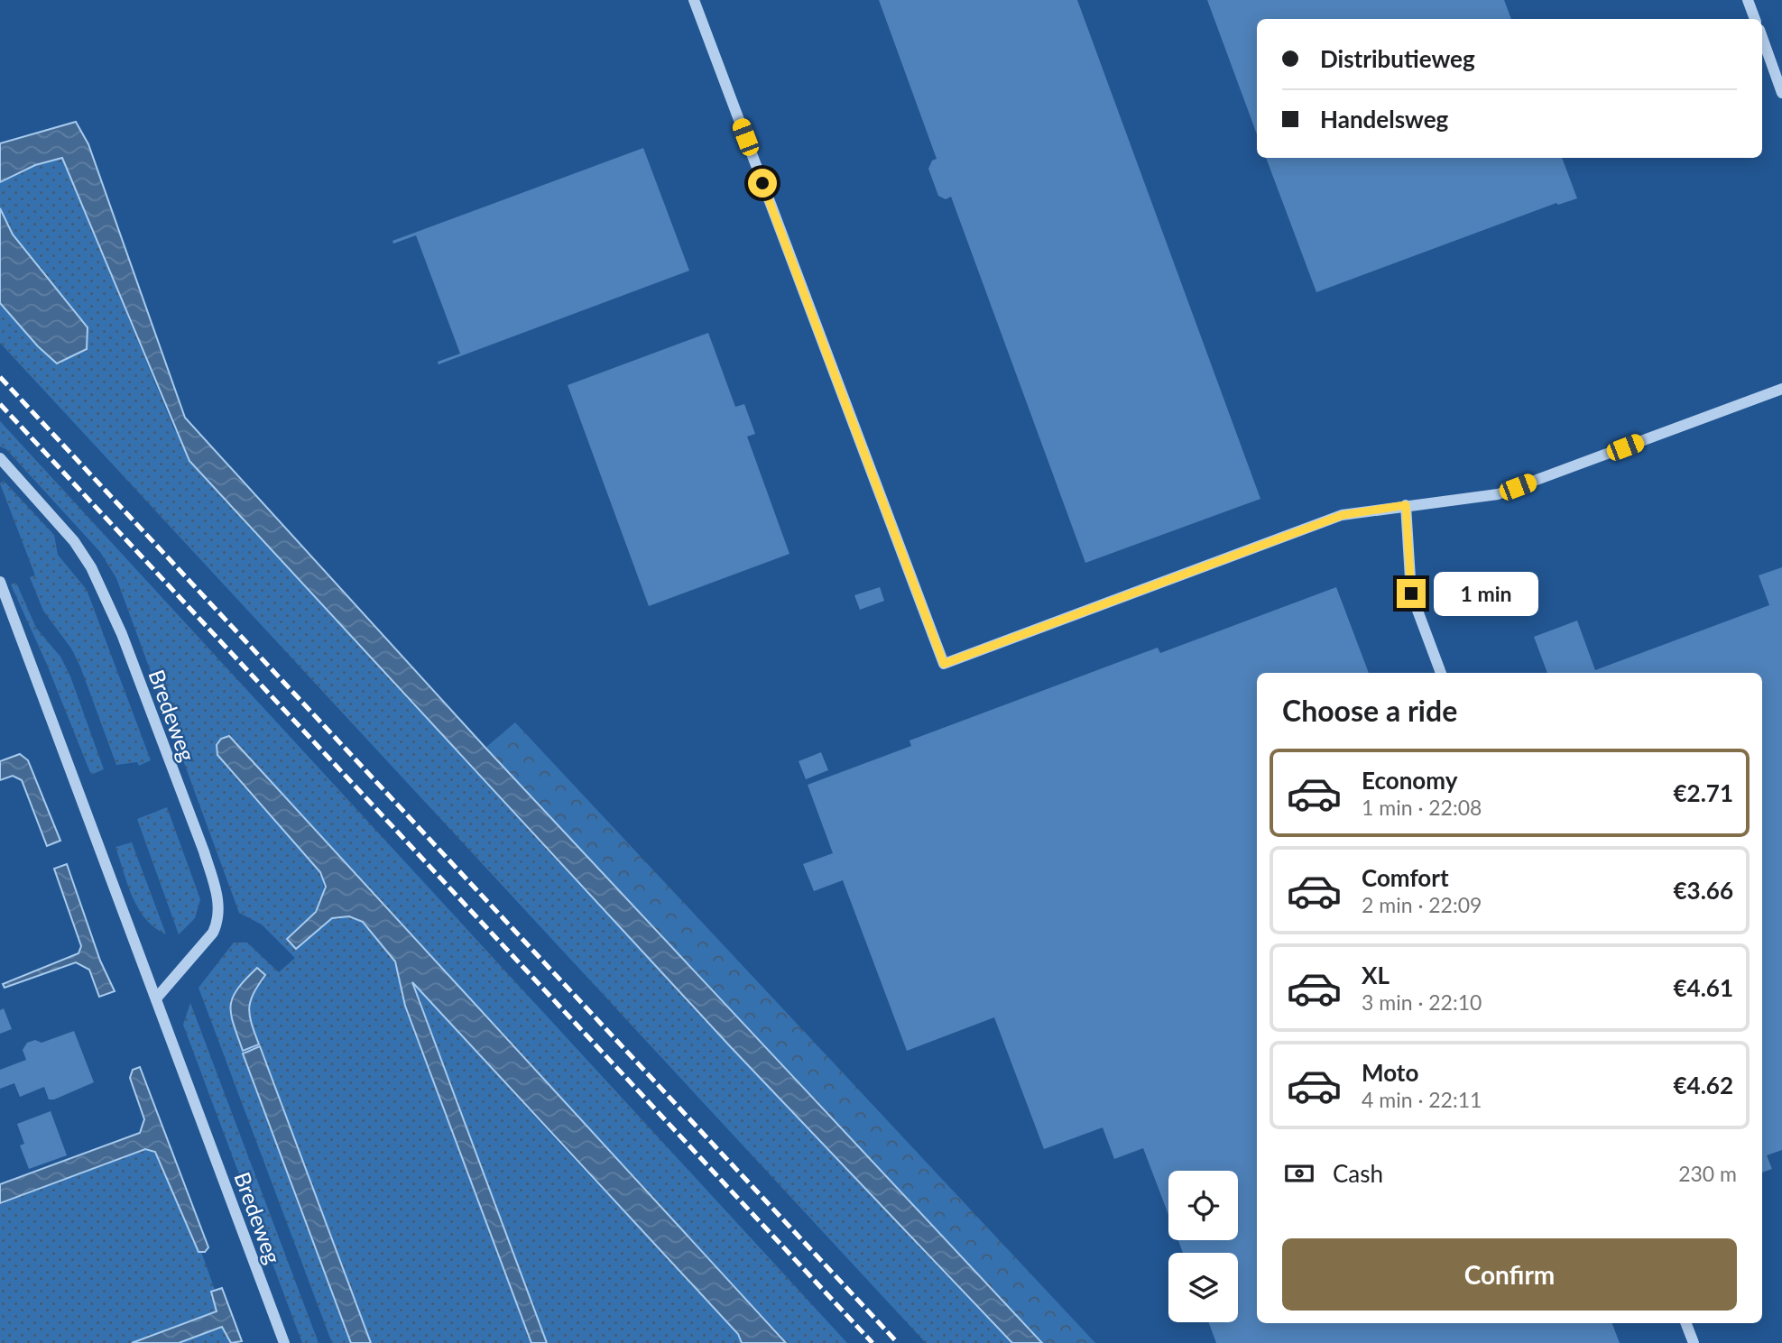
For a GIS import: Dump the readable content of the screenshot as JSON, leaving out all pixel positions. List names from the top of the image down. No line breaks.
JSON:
{"streets":{"street":["Bredeweg"]},"page":{"banner":["Distributieweg","Handelsweg"],"bubble":"1 min","heading":"Choose a ride","list":[{"name":"Economy","note":"1 min · 22:08","value":"€2.71"},{"name":"Comfort","note":"2 min · 22:09","value":"€3.66"},{"name":"XL","note":"3 min · 22:10","value":"€4.61"},{"name":"Moto","note":"4 min · 22:11","value":"€4.62"}],"pay":["Cash","230 m"],"buttons":"Confirm"}}
